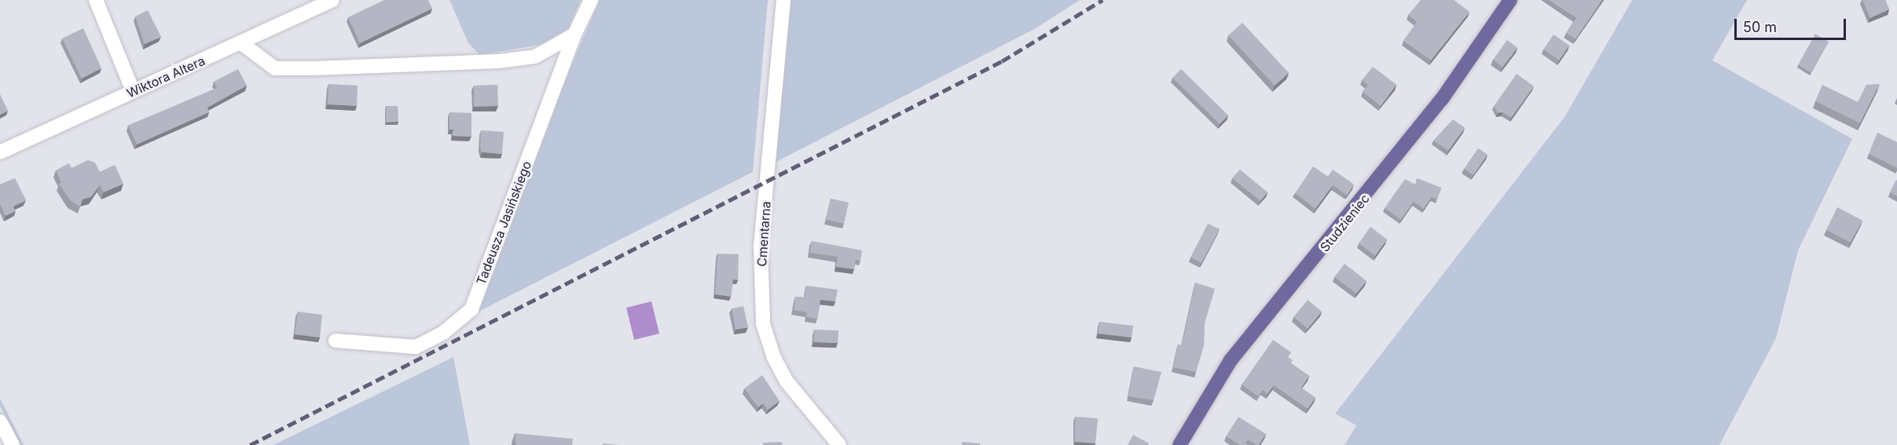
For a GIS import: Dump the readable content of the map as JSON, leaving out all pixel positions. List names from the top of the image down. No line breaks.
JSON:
{"streets":{"main road":["Studzieniec"],"street":["Wiktora Altera","Tadeusza Jasińskiego","Cmentarna"]},"scale_bar":"50 m"}
